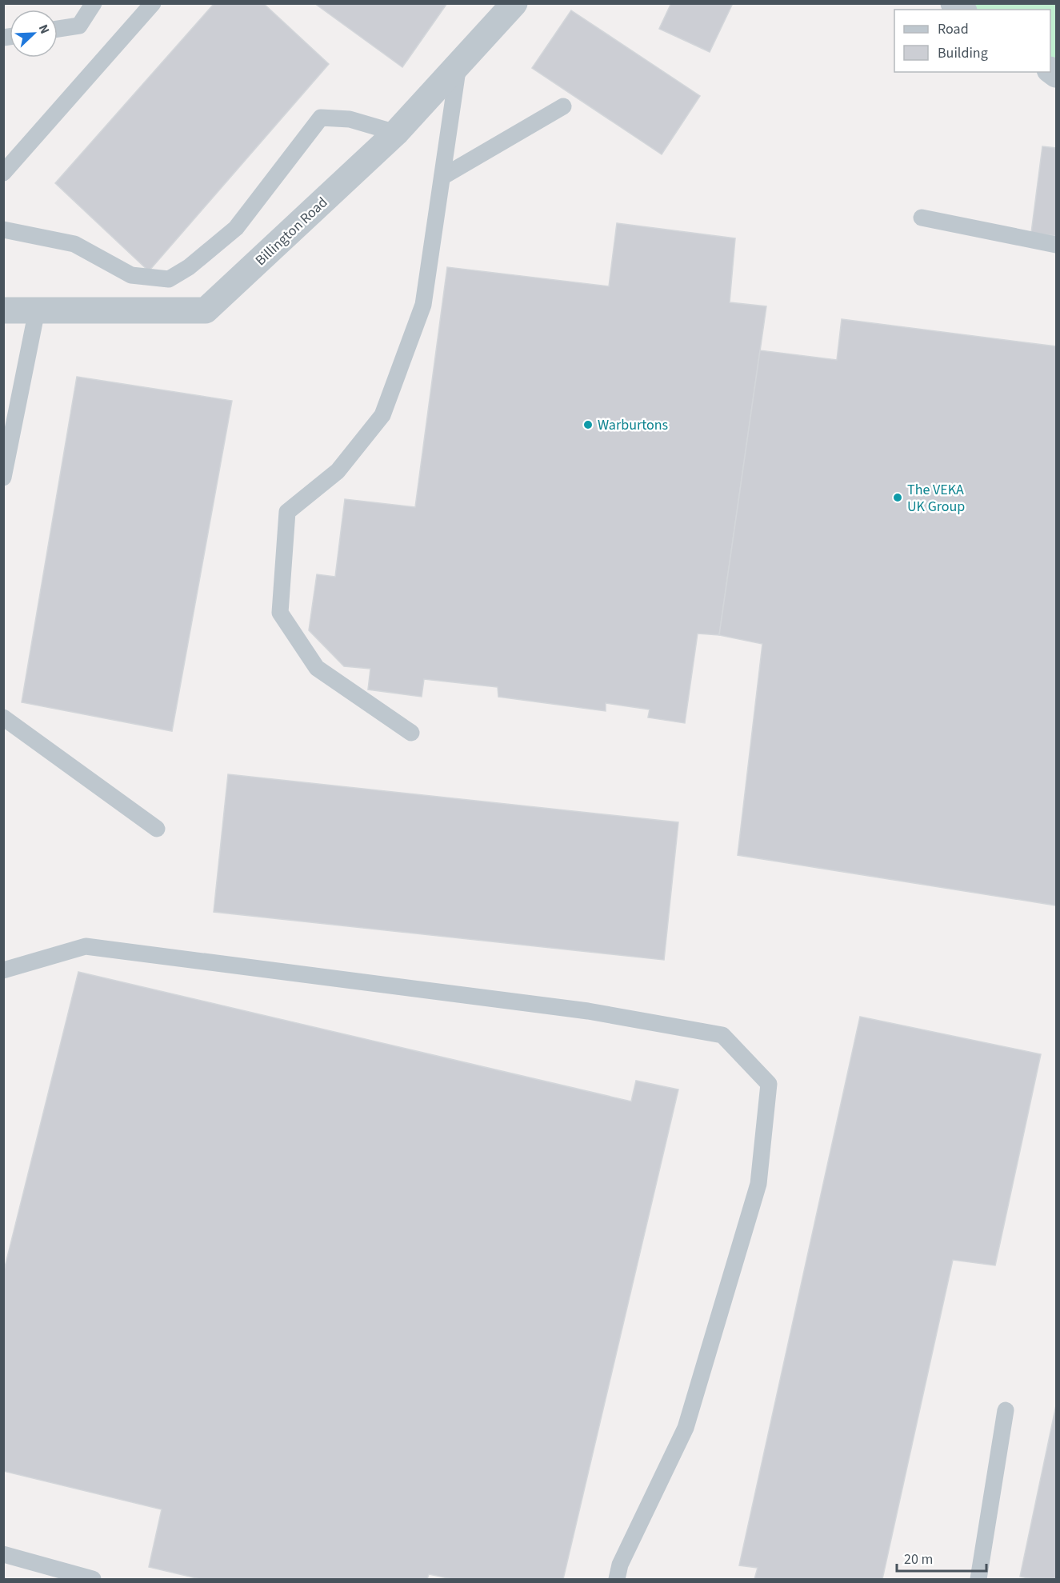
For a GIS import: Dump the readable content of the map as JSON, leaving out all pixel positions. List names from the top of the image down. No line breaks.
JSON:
{"streets":{"street":["Billington Road"]},"places":["Warburtons","The VEKA UK Group"],"legend":["Road","Building"],"scale_bar":"20 m","north":"top right"}
